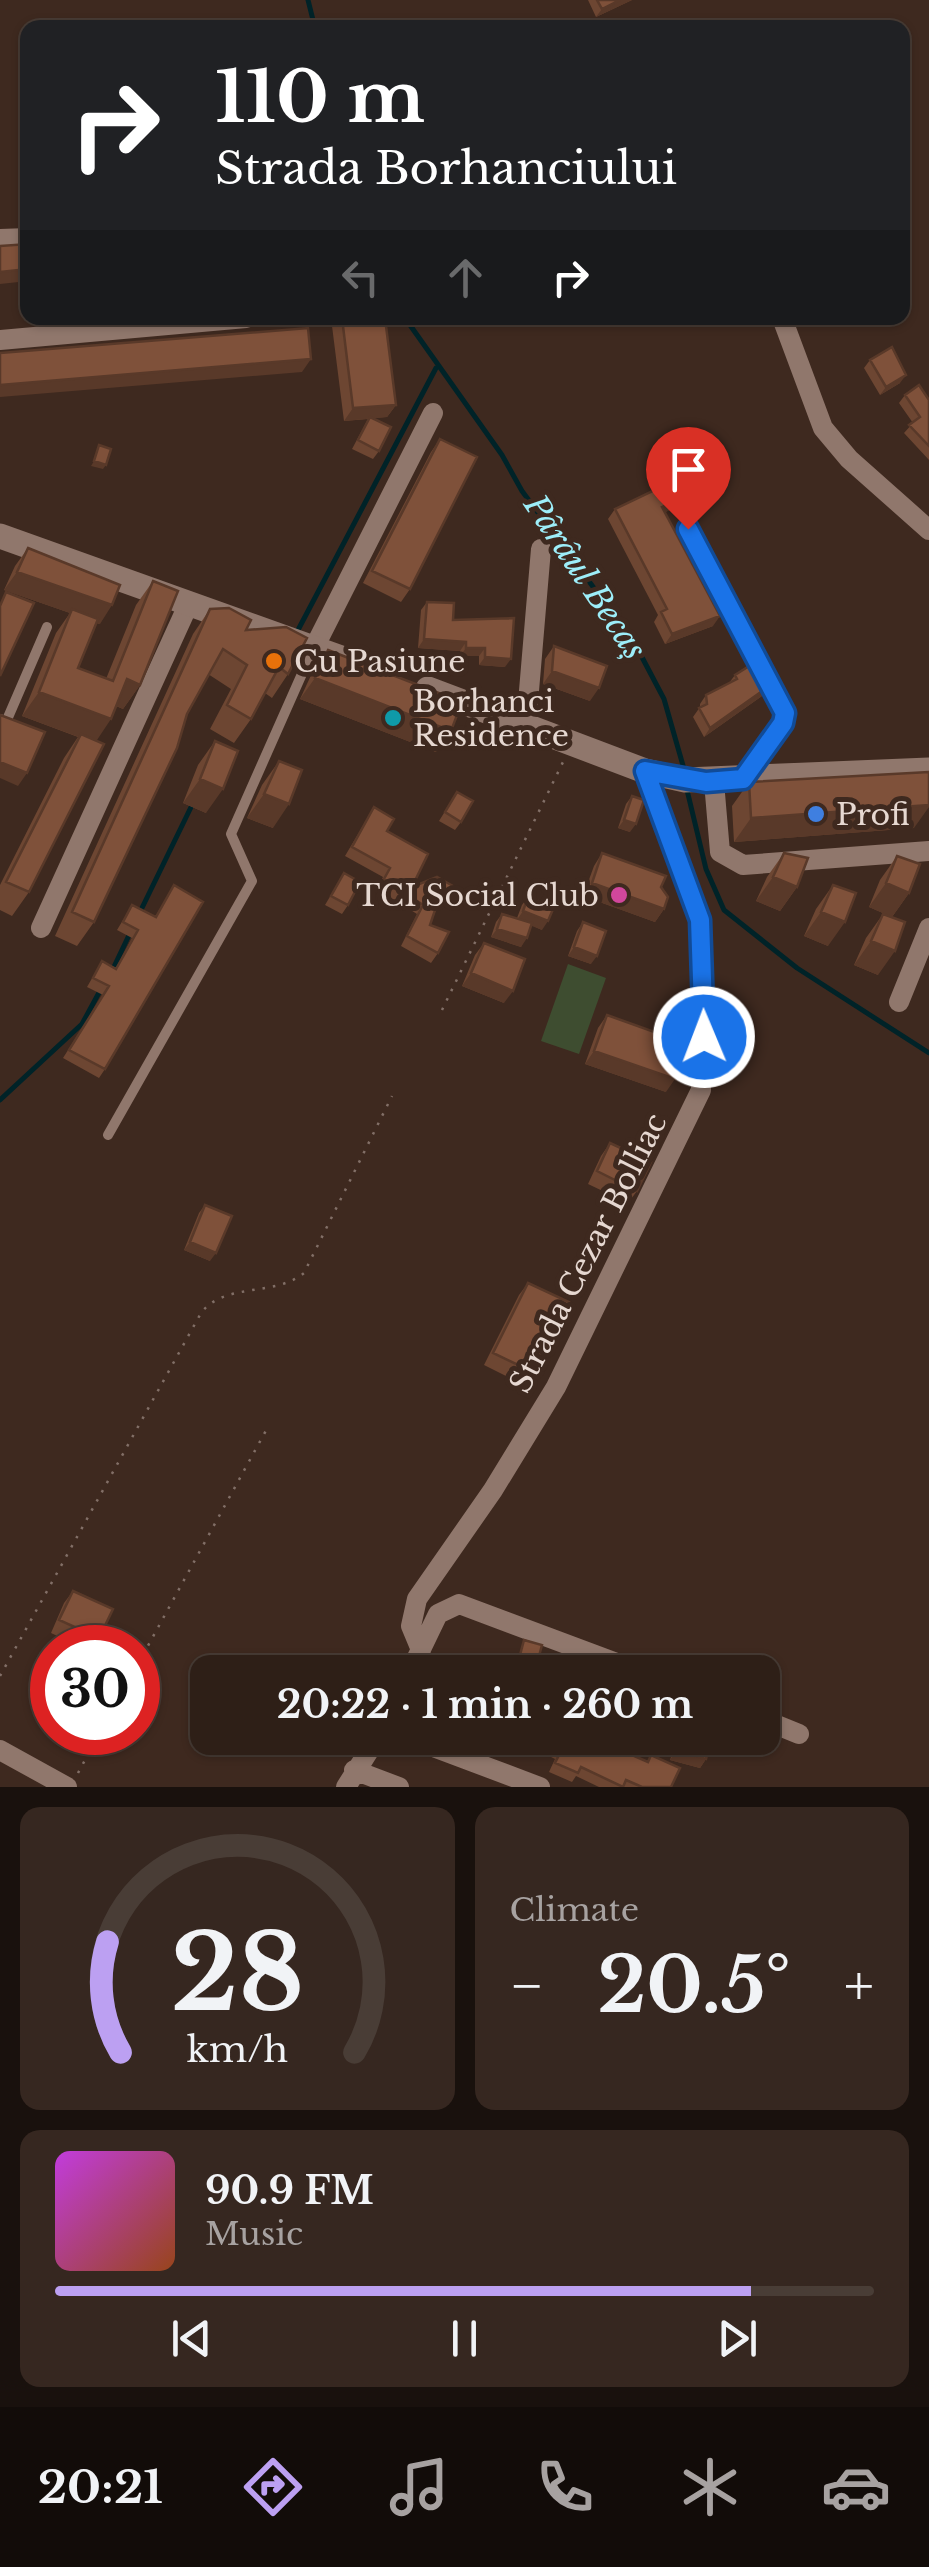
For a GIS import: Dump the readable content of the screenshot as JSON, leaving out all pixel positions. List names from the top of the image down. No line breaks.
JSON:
{"streets":{"street":["Strada Cezar Bolliac"]},"water":["Pârâul Becaș"],"places":["Cu Pasiune","Borhanci Residence","Profi","TCI Social Club"],"page":{"turn":["110 m","Strada Borhanciului"],"limit":"30","trip":"20:22 · 1 min · 260 m","tile":"Climate","heat":["−","20.5°","+"],"song":["90.9 FM","Music"],"tabs":"20:21","gauge":["28","km/h"]}}
